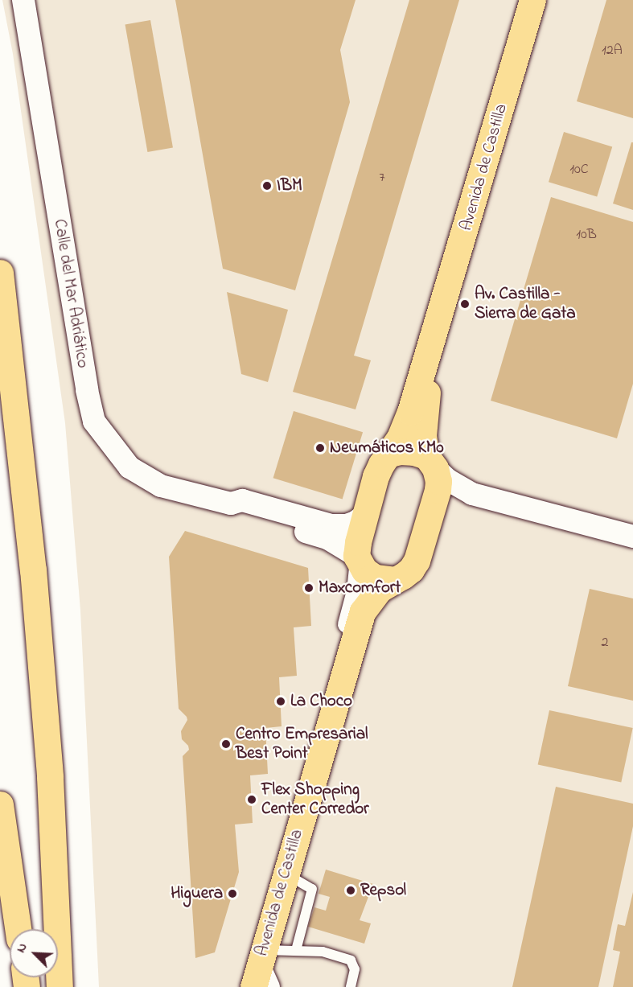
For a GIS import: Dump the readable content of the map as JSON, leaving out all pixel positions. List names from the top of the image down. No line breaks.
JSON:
{"streets":{"main road":["Avenida de Castilla"],"street":["Calle del Mar Adriático"]},"crossings":[["Avenida de Castilla","Calle del Mar Adriático"]],"places":["IBM","Av. Castilla - Sierra de Gata","Neumáticos KM0","Maxcomfort","La Choco","Centro Empresarial Best Point","Flex Shopping Center Corredor","Repsol","Higuera"],"house_numbers":["12A","10C","7","10B","2"],"north":"top left"}
